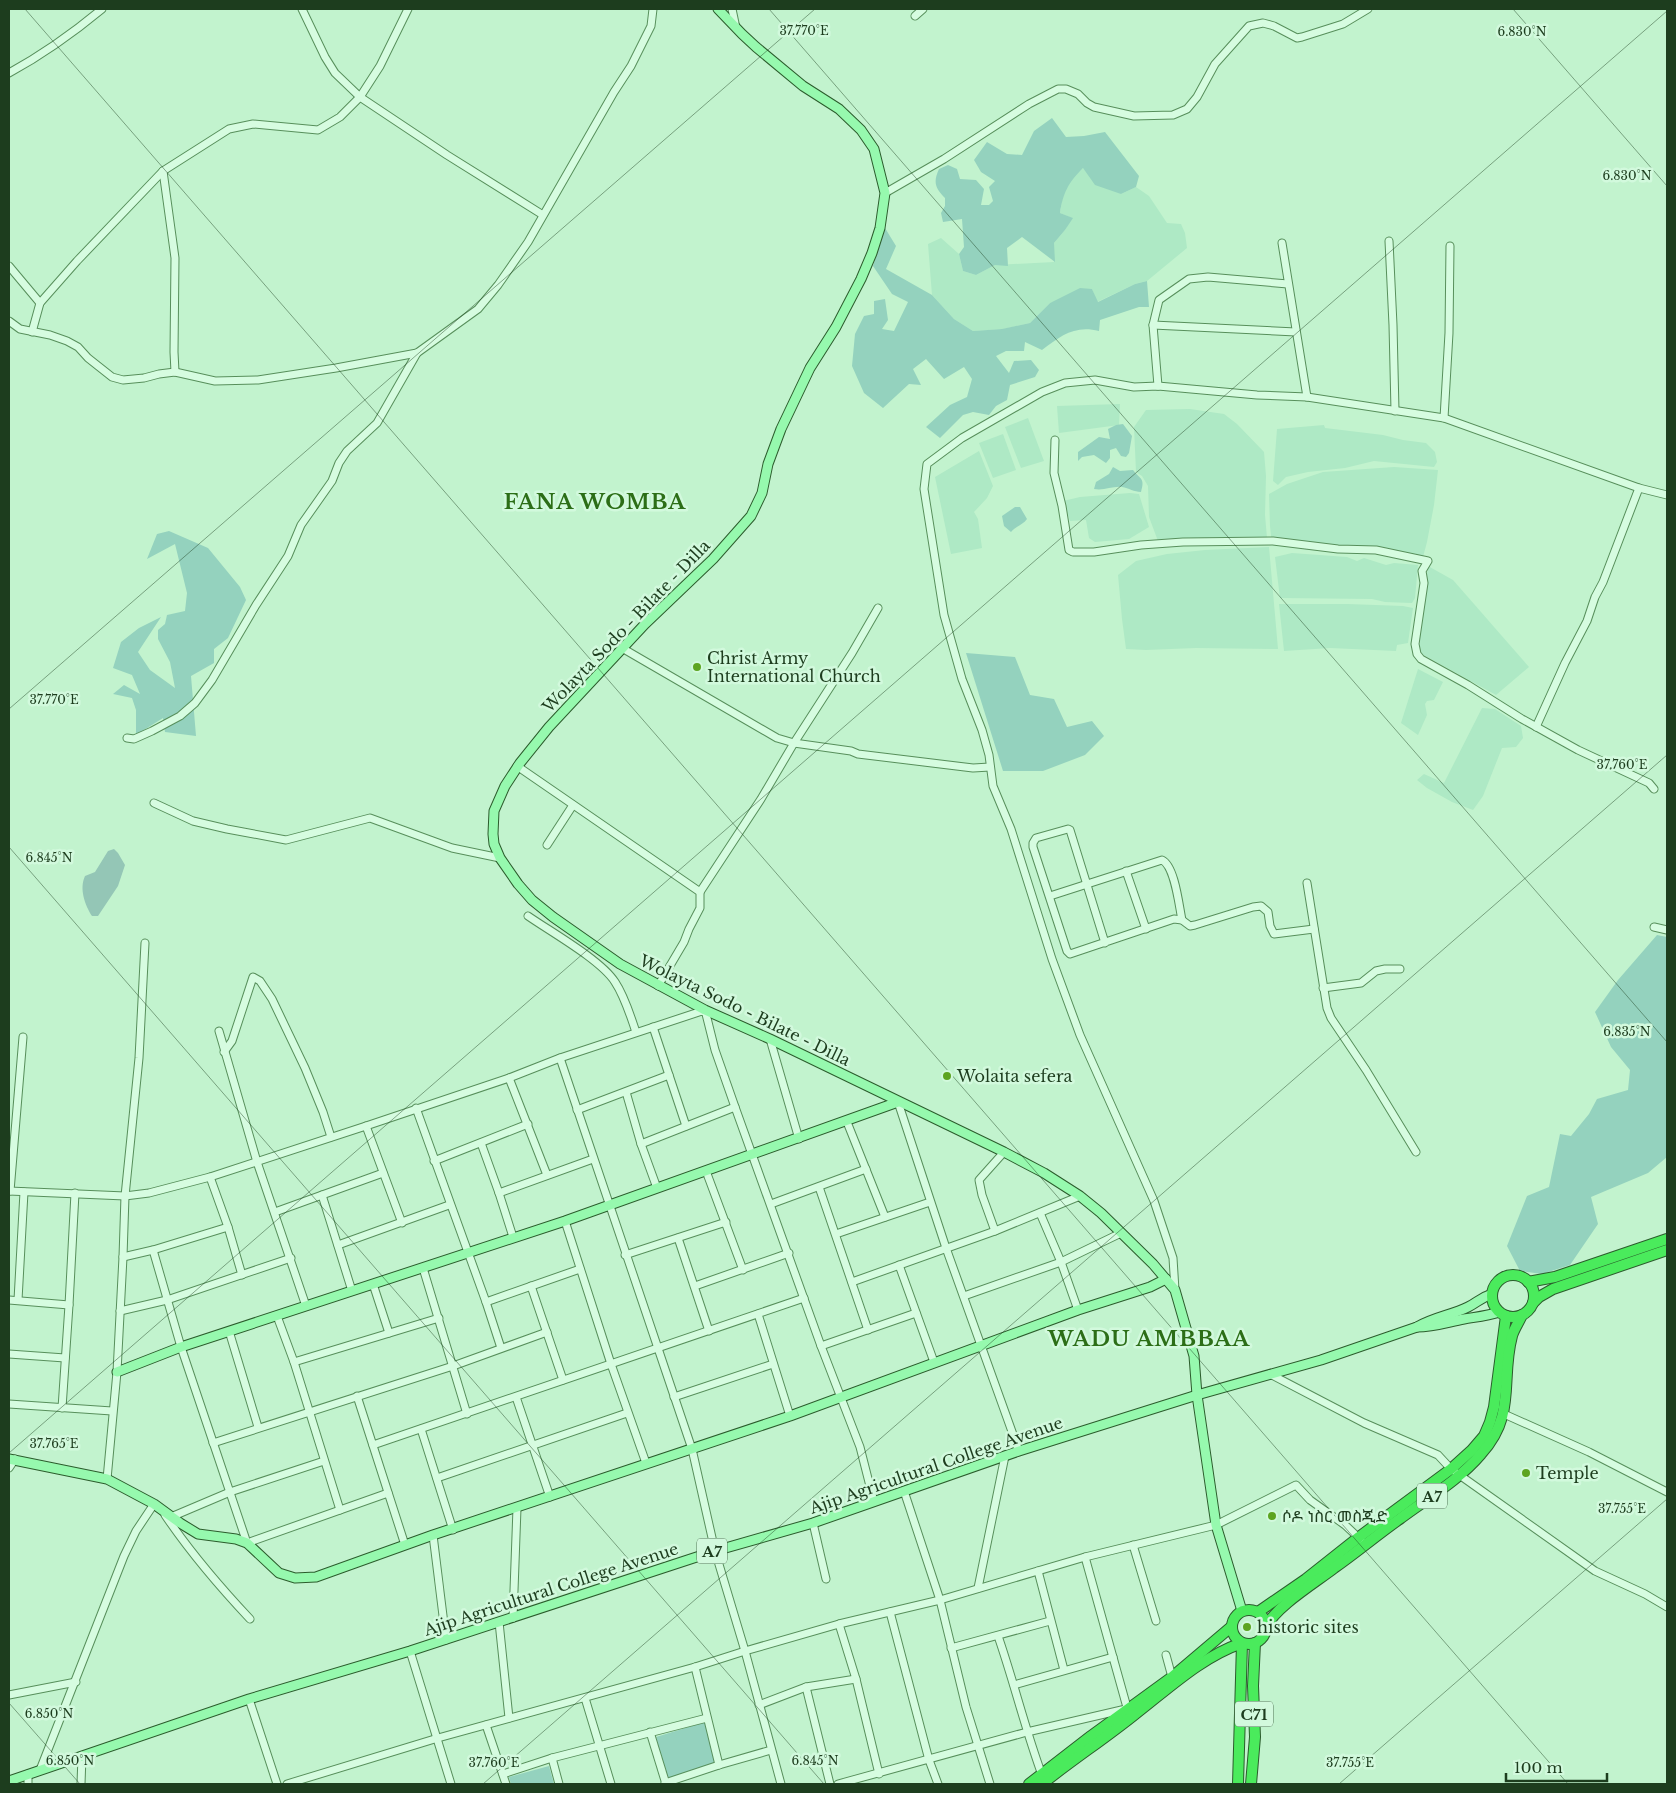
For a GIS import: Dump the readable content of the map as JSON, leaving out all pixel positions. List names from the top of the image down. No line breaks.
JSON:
{"streets":{"highway":["A7","C71"],"main road":["Wolayta Sodo - Bilate - Dilla","Ajip Agricultural College Avenue"]},"crossings":[["Wolayta Sodo - Bilate - Dilla","Ajip Agricultural College Avenue"],["Wolayta Sodo - Bilate - Dilla","A7"],["Wolayta Sodo - Bilate - Dilla","C71"],["Ajip Agricultural College Avenue","A7"],["A7","C71"]],"districts":["FANA WOMBA","WADU AMBBAA"],"places":["Christ Army International Church","Wolaita sefera","Temple","ሶዶ ነስር መስጂድ","historic sites"],"scale_bar":"100 m","coordinates":["37.770°E","6.830°N","37.760°E","6.845°N","6.835°N","37.765°E","37.755°E","6.850°N"]}
